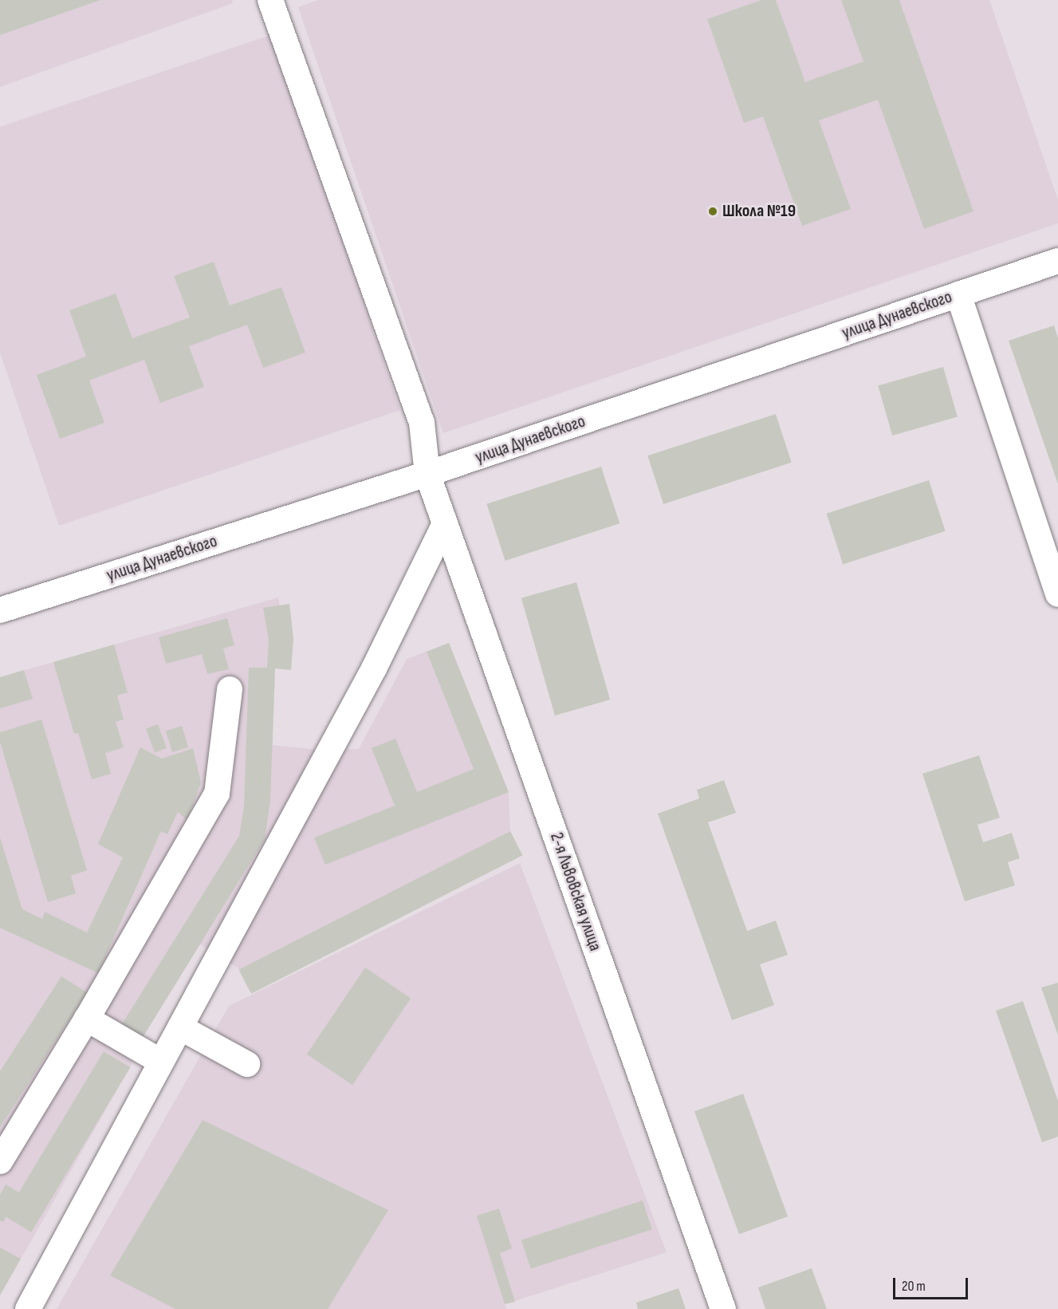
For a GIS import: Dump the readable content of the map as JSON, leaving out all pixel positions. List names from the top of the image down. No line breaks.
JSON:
{"streets":{"street":["улица Дунаевского","2-я Львовская улица"]},"crossings":[["улица Дунаевского","2-я Львовская улица"]],"places":["Школа №19"],"scale_bar":"20 m"}
